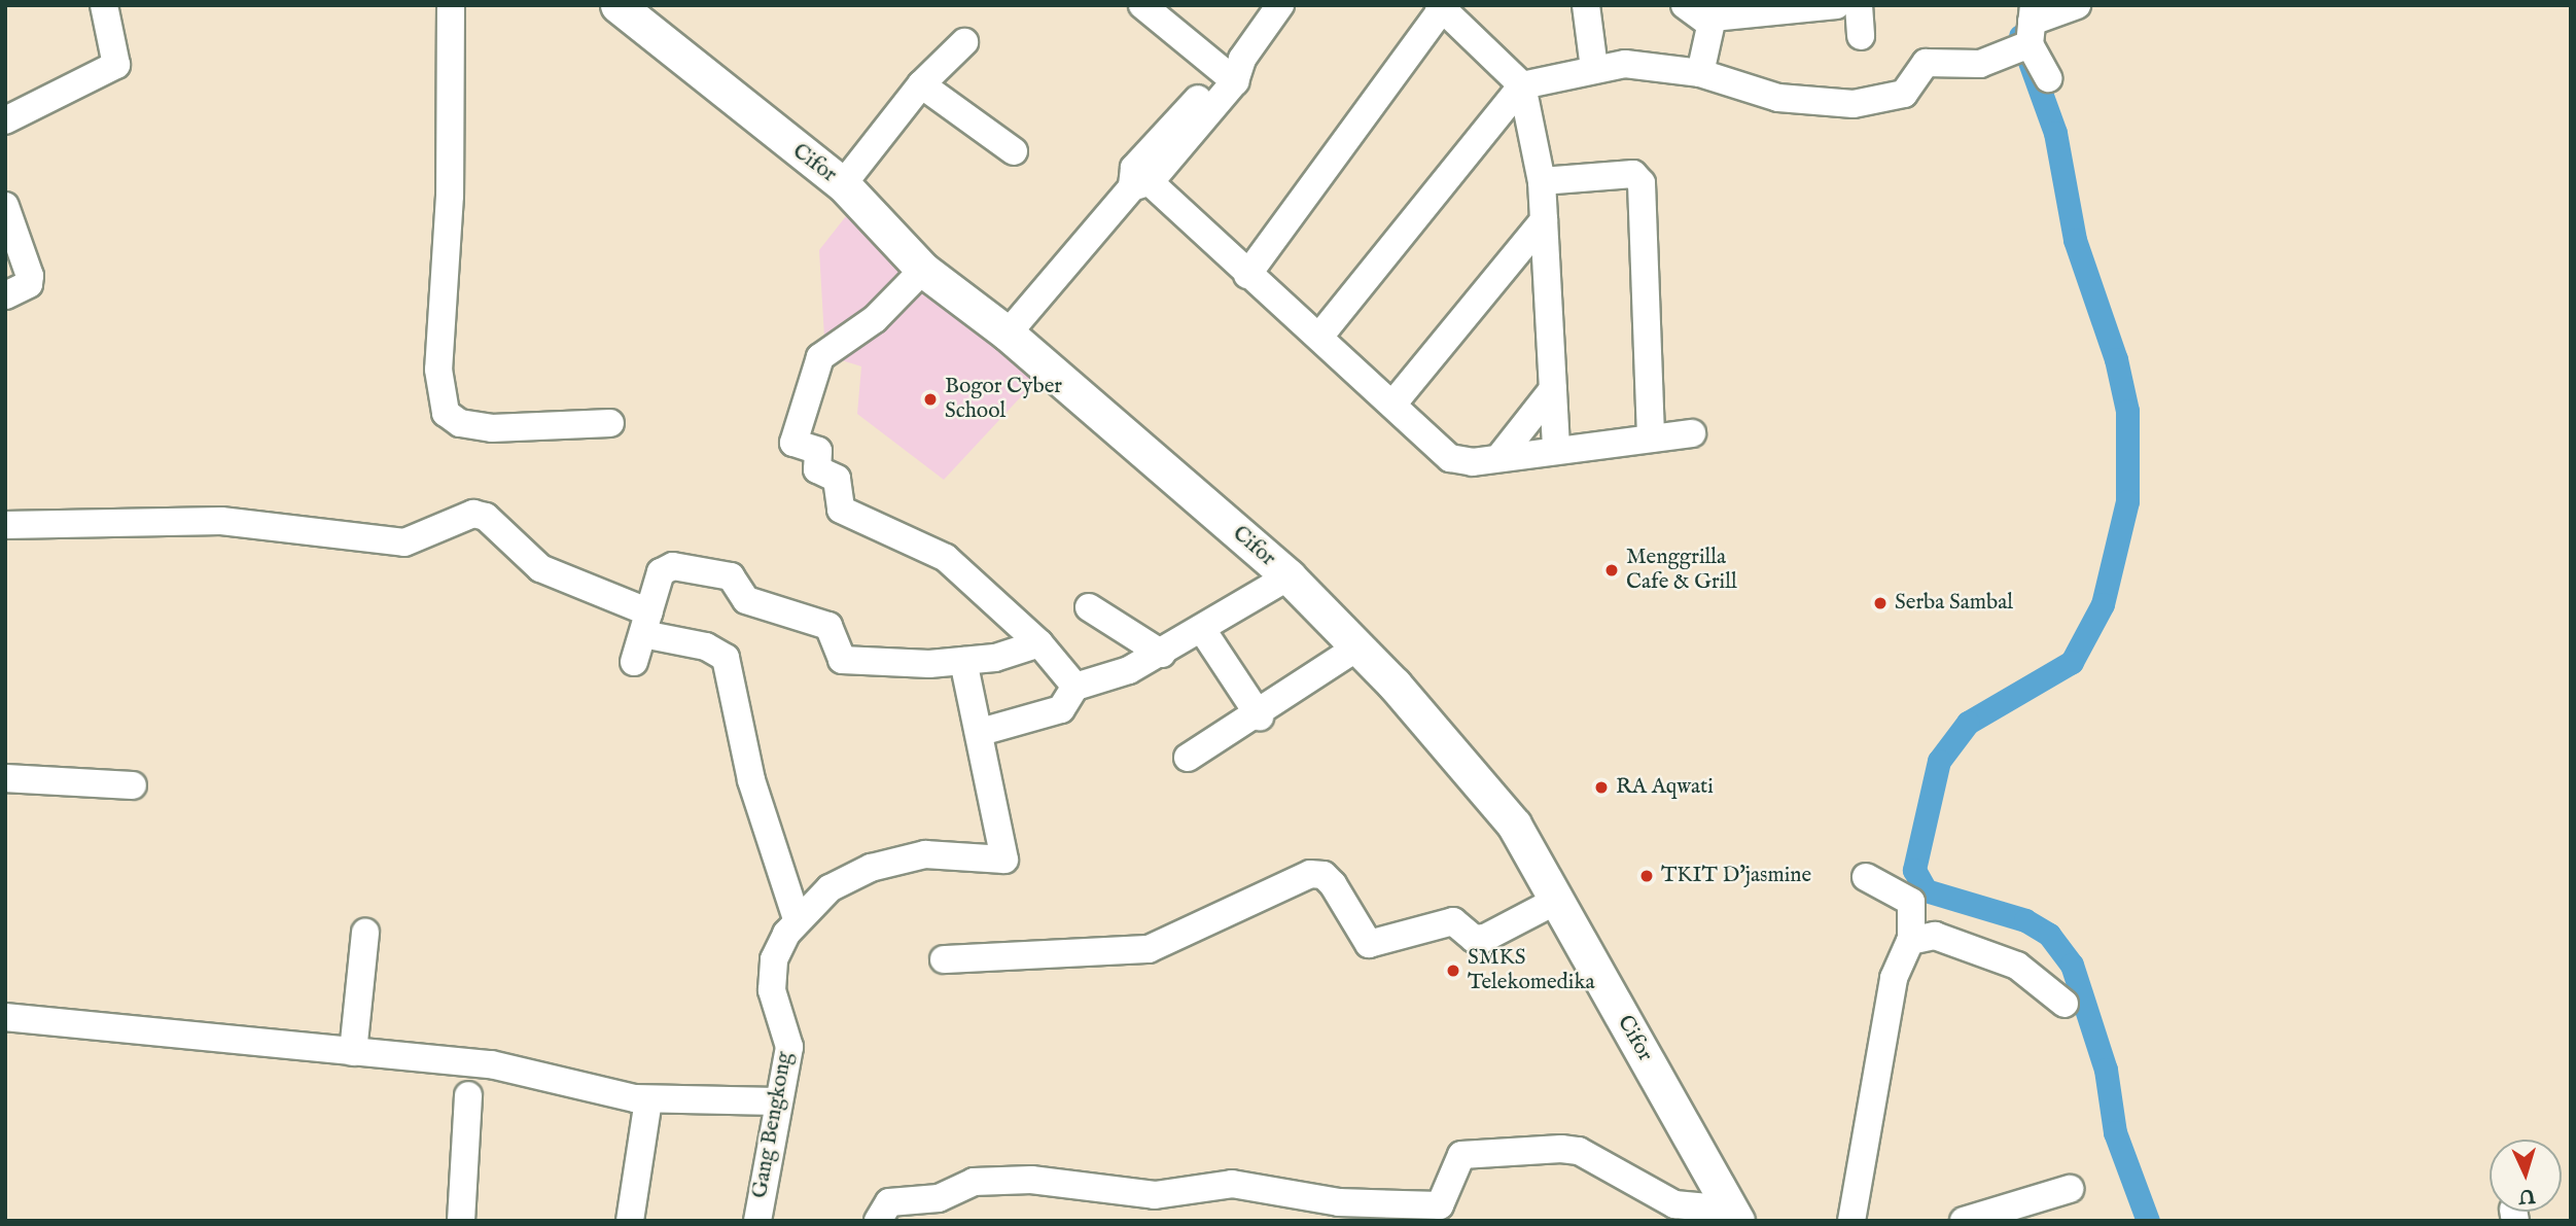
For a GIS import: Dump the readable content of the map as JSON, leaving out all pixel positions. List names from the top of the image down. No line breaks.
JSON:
{"streets":{"street":["Cifor","Gang Bengkong"]},"places":["Bogor Cyber School","Menggrilla Cafe & Grill","Serba Sambal","RA Aqwati","TKIT D'jasmine","SMKS Telekomedika"],"north":"bottom"}
